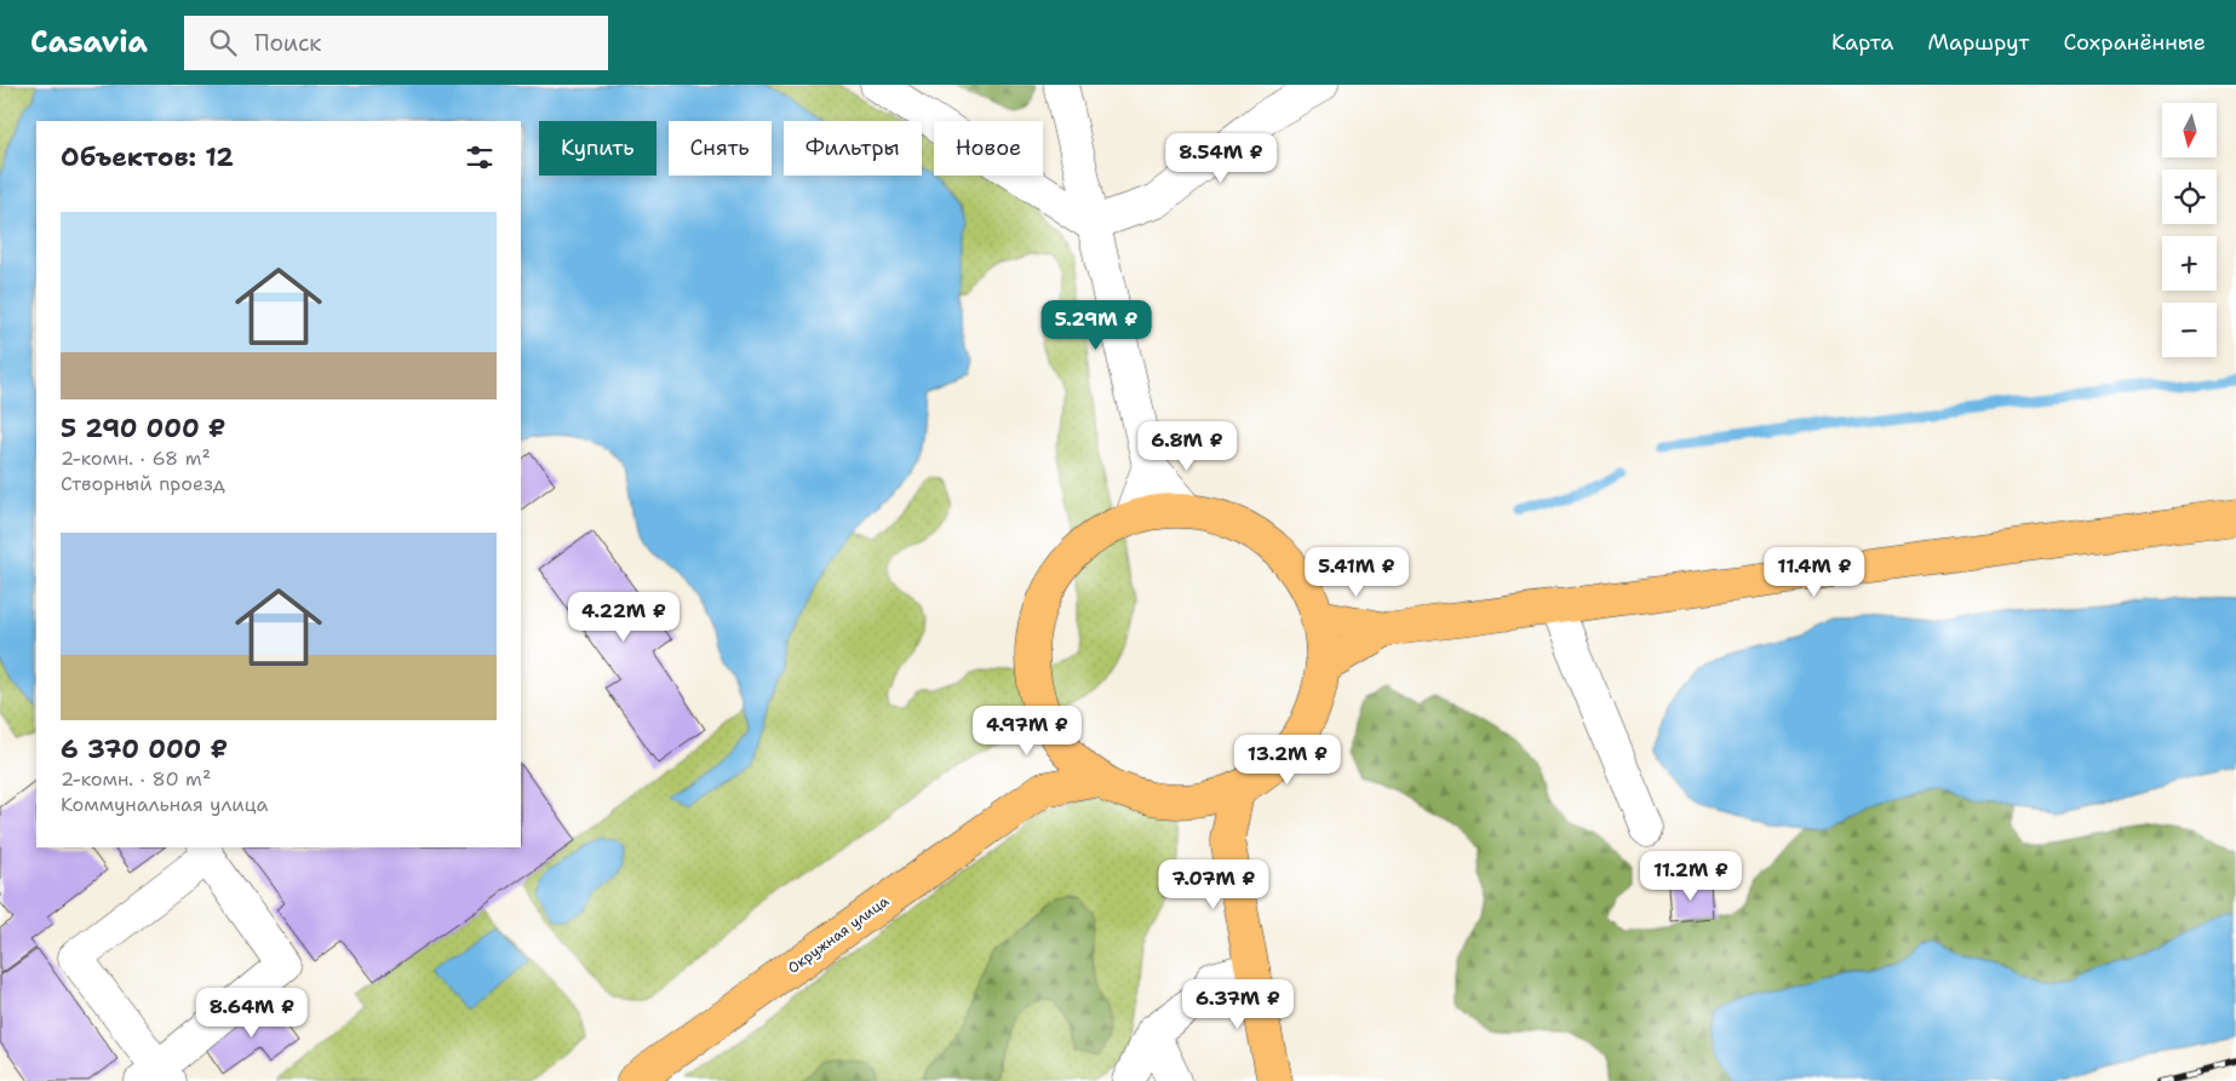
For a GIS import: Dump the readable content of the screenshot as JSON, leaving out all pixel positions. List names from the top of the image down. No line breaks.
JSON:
{"streets":{"main road":["Окружная улица"]},"north":"bottom","page":{"header":"Casavia","search":"Поиск","nav":["Карта","Маршрут","Сохранённые"],"map_buttons":["+","−"],"chip":["Купить","Снять","Фильтры","Новое"],"heading":"Объектов: 12","price":["8.54M ₽","5.29M ₽","6.8M ₽","5.41M ₽","11.4M ₽","4.22M ₽","4.97M ₽","13.2M ₽","11.2M ₽","7.07M ₽","6.37M ₽","8.64M ₽"],"list":[{"name":"5 290 000 ₽","note":"2-комн. · 68 m² · Створный проезд"},{"name":"6 370 000 ₽","note":"2-комн. · 80 m² · Коммунальная улица"}]}}
